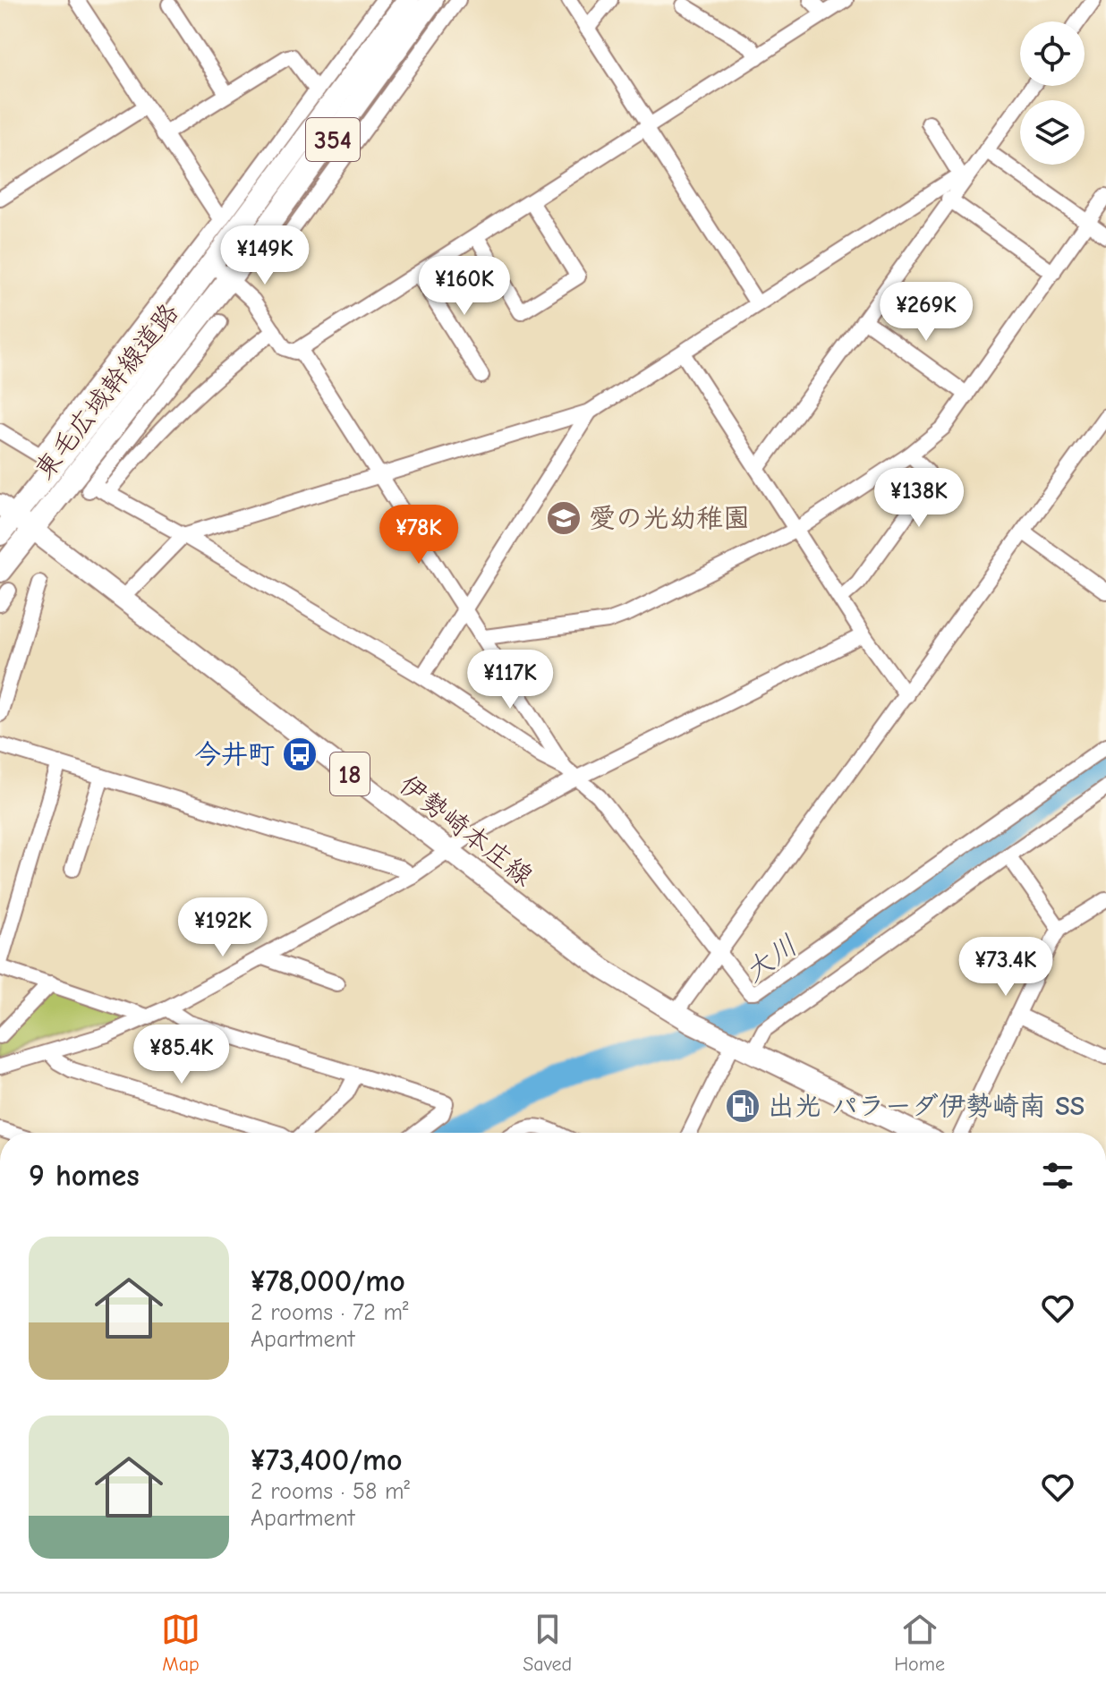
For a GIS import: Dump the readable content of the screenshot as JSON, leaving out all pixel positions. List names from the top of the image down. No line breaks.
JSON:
{"streets":{"highway":["354","東毛広域幹線道路"],"main road":["18","伊勢崎本庄線"]},"crossings":[["東毛広域幹線道路","伊勢崎本庄線"]],"water":["大川"],"places":{"school or university":["愛の光幼稚園"],"bus stop":["今井町"],"fuel station":["出光 パラーダ伊勢崎南 SS"]},"page":{"price":["¥149K","¥160K","¥269K","¥138K","¥78K","¥117K","¥192K","¥73.4K","¥85.4K"],"heading":"9 homes","list":[{"name":"¥78,000/mo","note":"2 rooms · 72 m² · Apartment"},{"name":"¥73,400/mo","note":"2 rooms · 58 m² · Apartment"}],"tabs":["Map","Saved","Home"]}}
